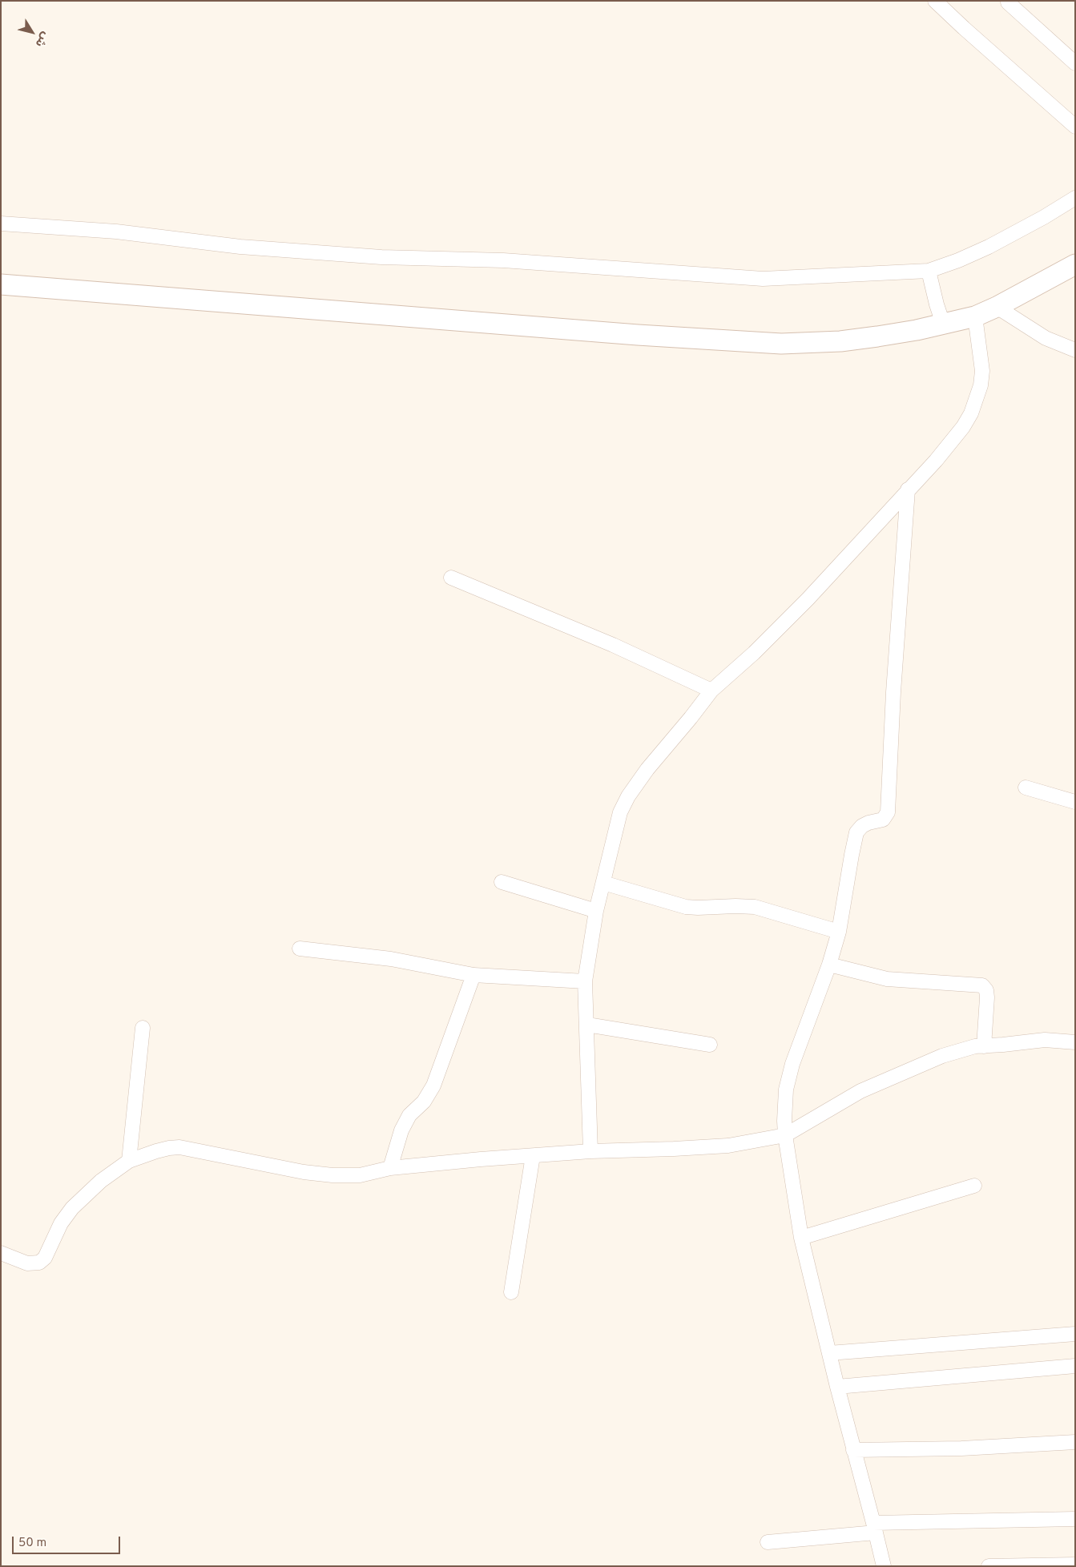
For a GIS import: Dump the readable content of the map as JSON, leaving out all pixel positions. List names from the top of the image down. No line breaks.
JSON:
{"scale_bar":"50 m","north":"bottom right"}
